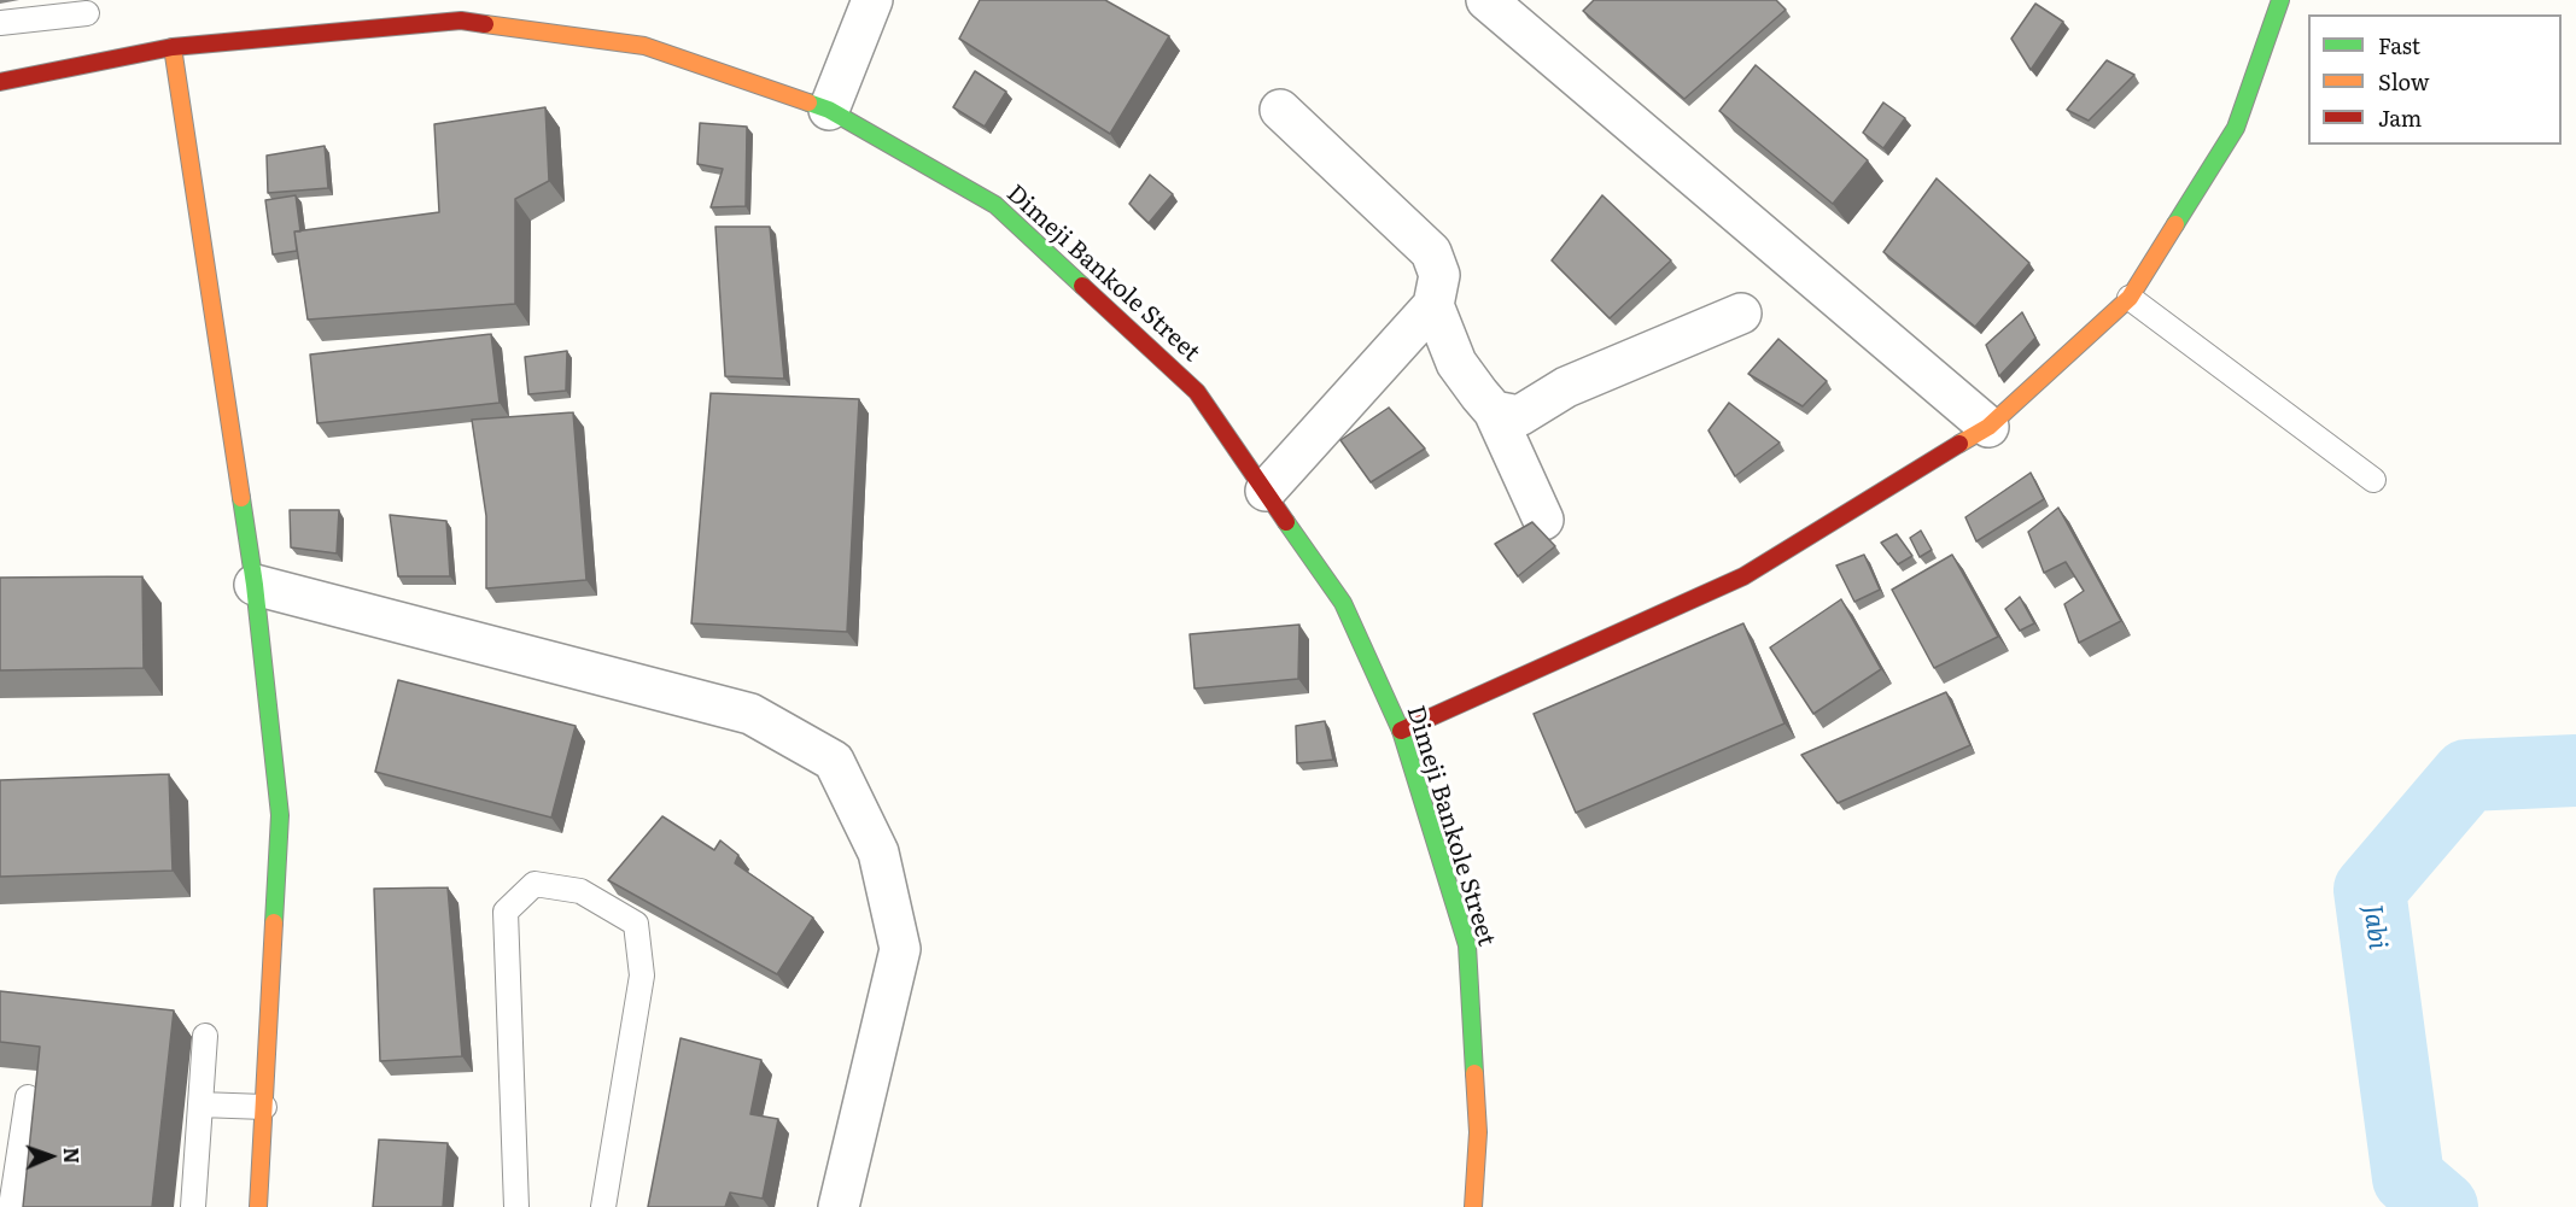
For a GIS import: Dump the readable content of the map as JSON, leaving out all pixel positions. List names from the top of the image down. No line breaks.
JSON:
{"streets":{"street":["Dimeji Bankole Street"]},"water":["Jabi"],"legend":["Fast","Slow","Jam"],"north":"right"}
